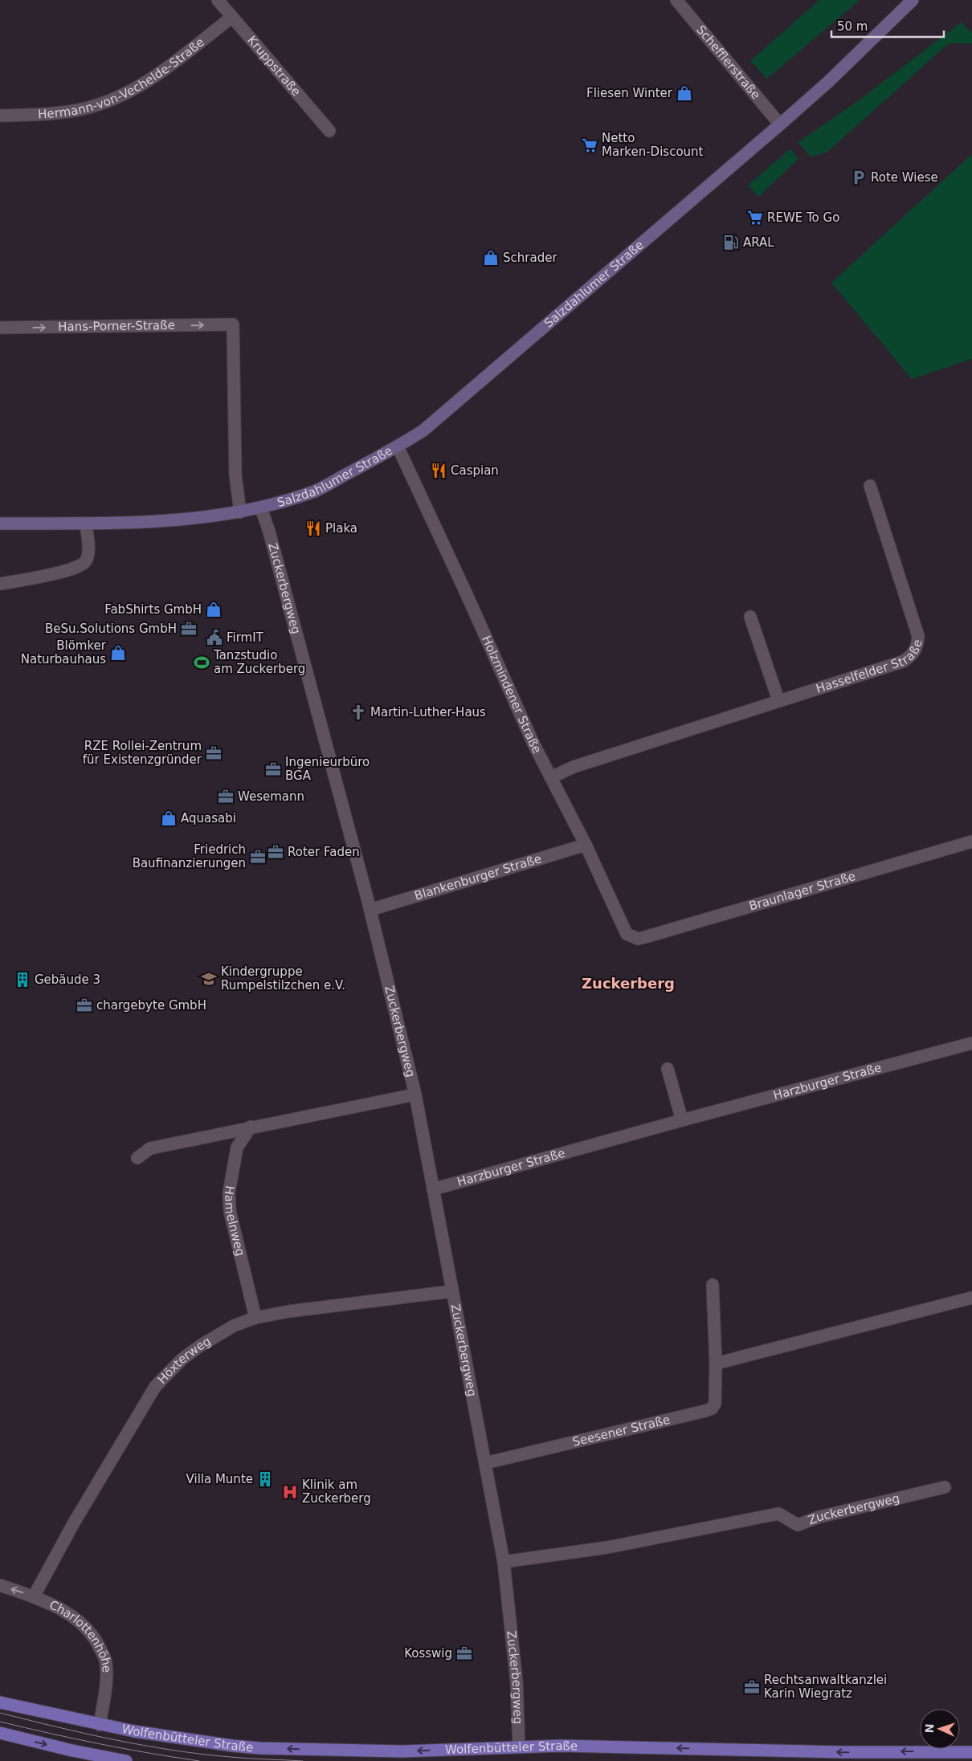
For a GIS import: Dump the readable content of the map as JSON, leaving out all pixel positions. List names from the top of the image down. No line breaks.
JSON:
{"streets":{"main road":["Salzdahlumer Straße","Wolfenbütteler Straße"],"street":["Schefflerstraße","Kruppstraße","Hermann-von-Vechelde-Straße","Hans-Porner-Straße","Zuckerbergweg","Hasselfelder Straße","Holzmindener Straße","Blankenburger Straße","Braunlager Straße","Harzburger Straße","Hamelnweg","Höxterweg","Seesener Straße","Charlottenhöhe"]},"crossings":[["Schefflerstraße","Salzdahlumer Straße"],["Kruppstraße","Hermann-von-Vechelde-Straße"],["Salzdahlumer Straße","Hans-Porner-Straße"],["Salzdahlumer Straße","Zuckerbergweg"],["Salzdahlumer Straße","Holzmindener Straße"],["Zuckerbergweg","Blankenburger Straße"],["Zuckerbergweg","Harzburger Straße"],["Zuckerbergweg","Höxterweg"],["Zuckerbergweg","Seesener Straße"],["Zuckerbergweg","Wolfenbütteler Straße"],["Hasselfelder Straße","Holzmindener Straße"],["Holzmindener Straße","Blankenburger Straße"],["Holzmindener Straße","Braunlager Straße"],["Hamelnweg","Höxterweg"],["Höxterweg","Charlottenhöhe"],["Charlottenhöhe","Wolfenbütteler Straße"]],"one_way":["Wolfenbütteler Straße"],"districts":["Zuckerberg"],"places":{"shop":["Fliesen Winter","Schrader","FabShirts GmbH","Blömker Naturbauhaus","Aquasabi"],"supermarket":["Netto Marken-Discount","REWE To Go"],"parking":["Rote Wiese"],"fuel station":["ARAL"],"restaurant":["Caspian","Plaka"],"office":["BeSu.Solutions GmbH","RZE Rollei-Zentrum für Existenzgründer","Ingenieurbüro BGA","Wesemann","Roter Faden","Friedrich Baufinanzierungen","chargebyte GmbH","Kosswig","Rechtsanwaltkanzlei Karin Wiegratz"],"public building":["FirmIT"],"sports":["Tanzstudio am Zuckerberg"],"church":["Martin-Luther-Haus"],"school or university":["Kindergruppe Rumpelstilzchen e.V."],"building":["Gebäude 3","Villa Munte"],"hospital":["Klinik am Zuckerberg"]},"scale_bar":"50 m","north":"left"}
